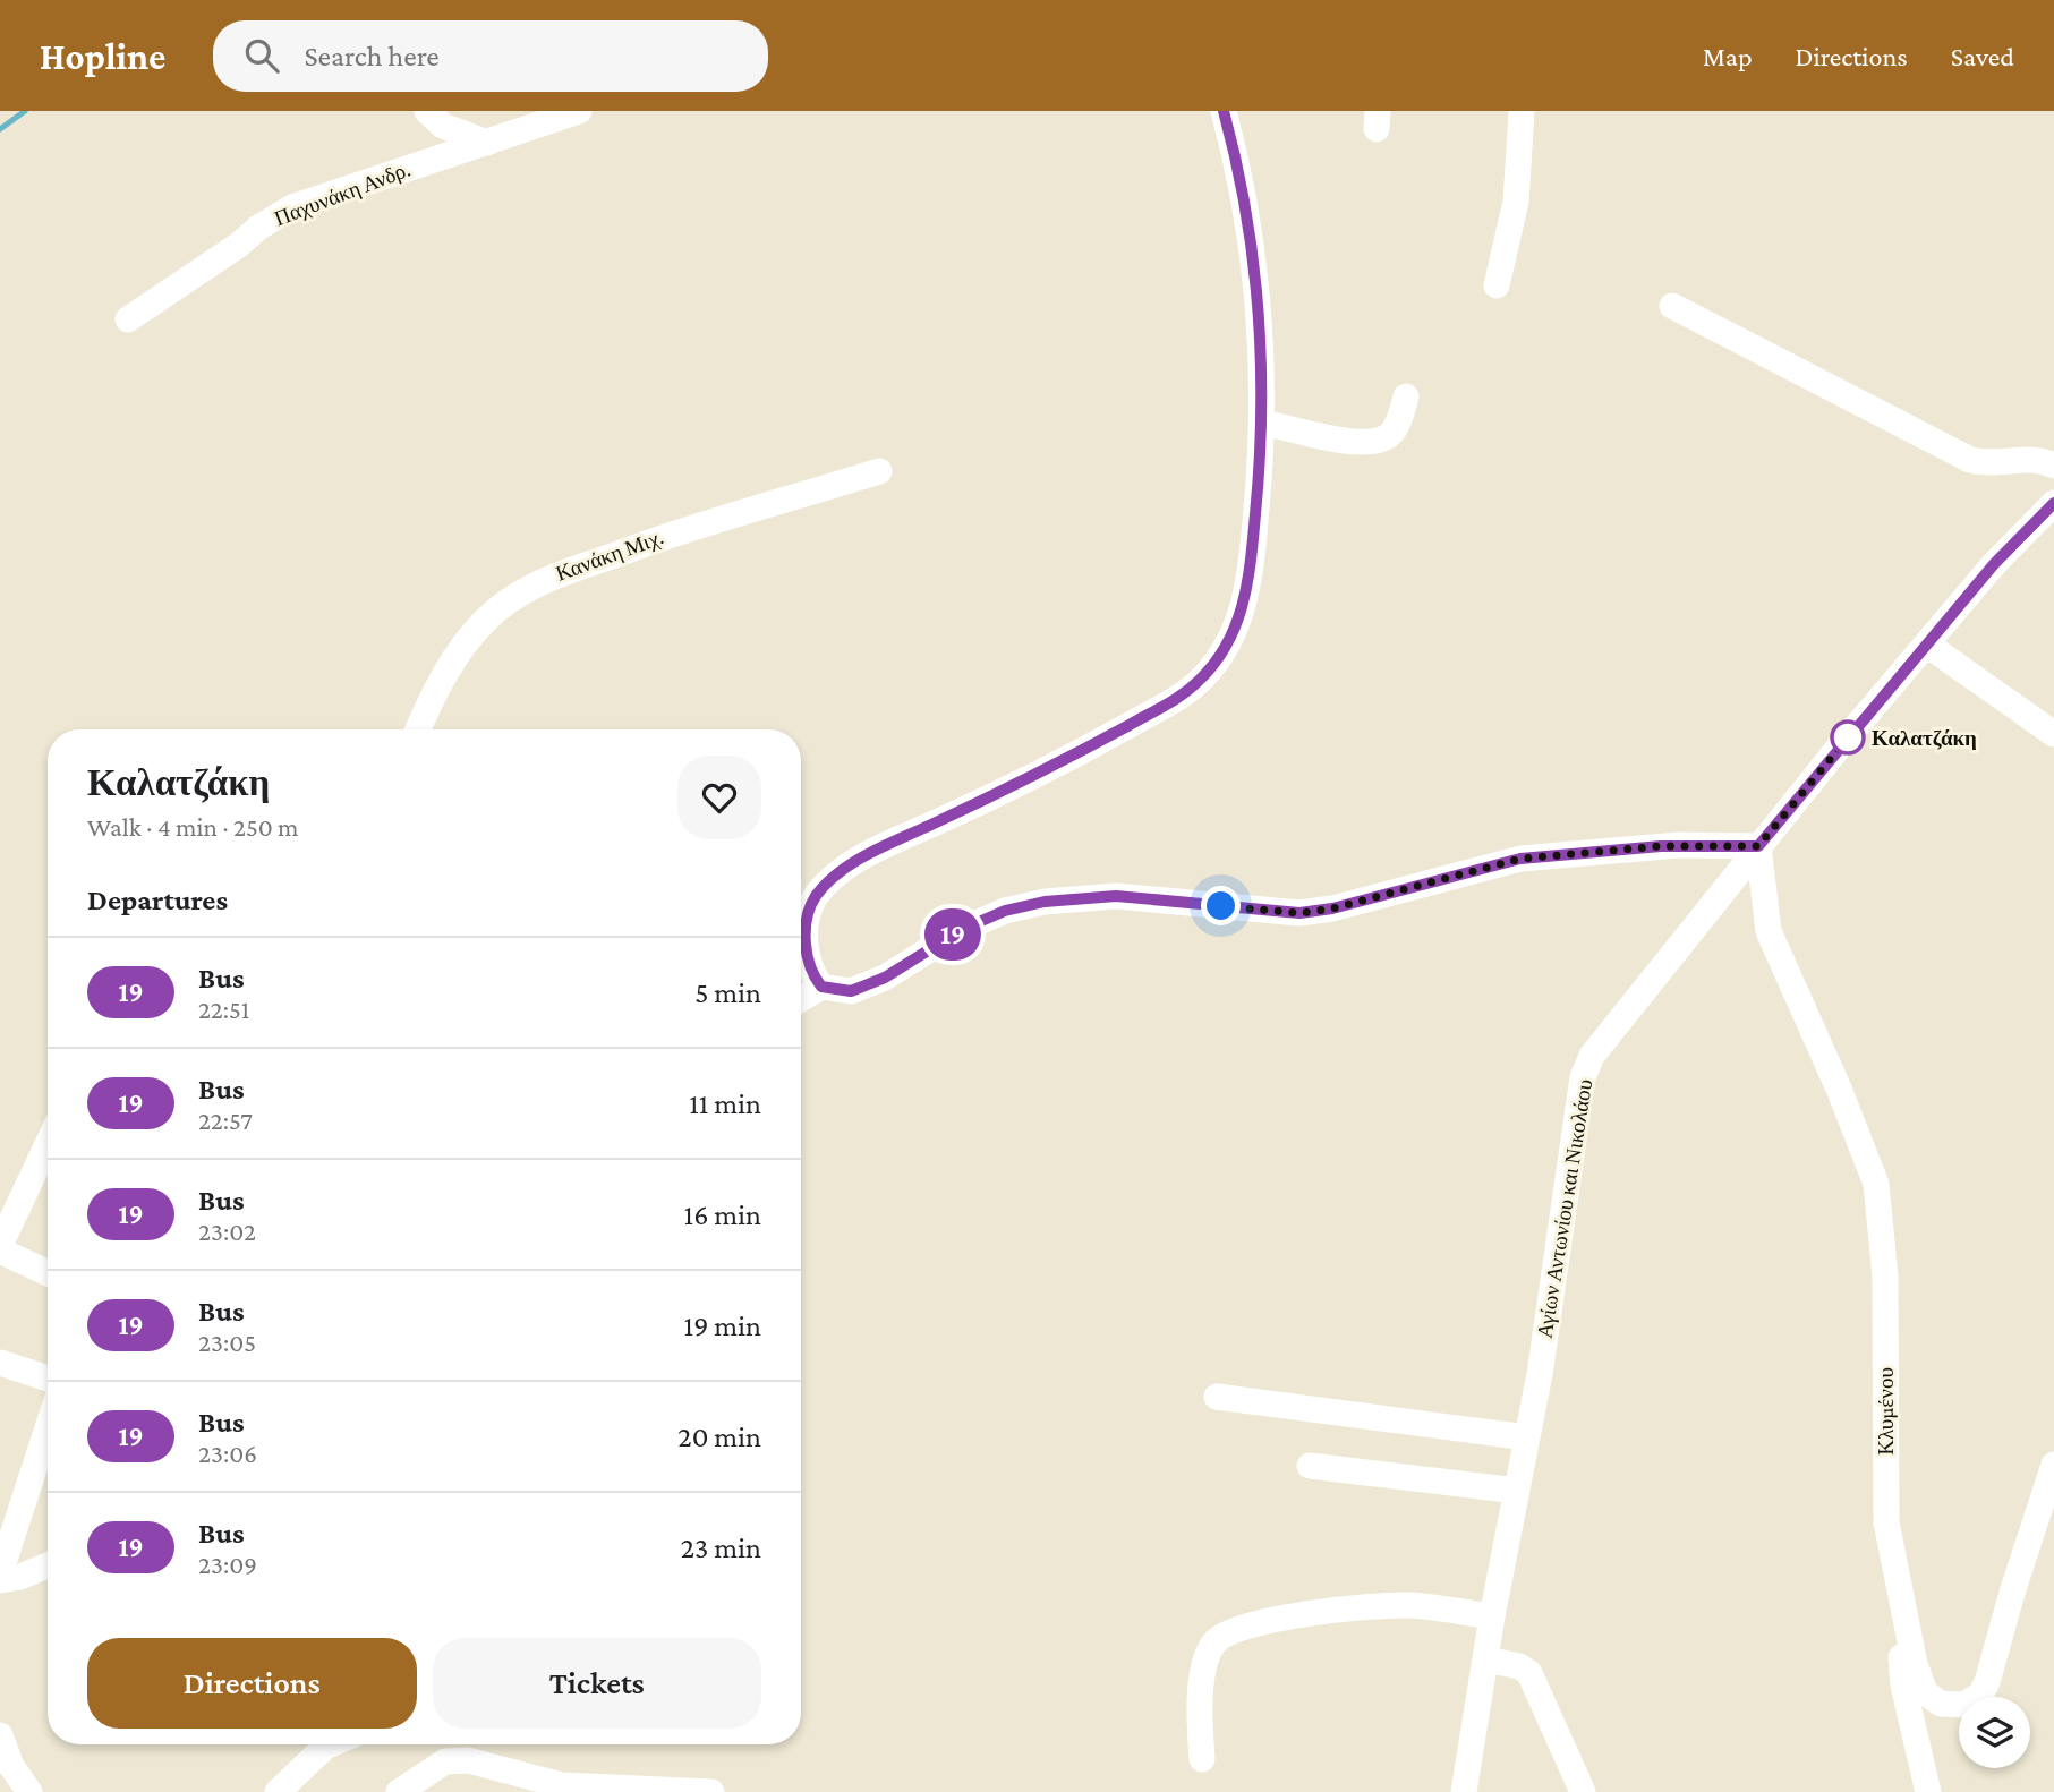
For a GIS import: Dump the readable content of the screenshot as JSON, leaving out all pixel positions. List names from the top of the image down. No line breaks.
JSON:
{"streets":{"street":["Παχυνάκη Ανδρ.","Κανάκη Μιχ.","Αγίων Αντωνίου και Νικολάου","Κλυμένου"]},"crossings":[["Αγίων Αντωνίου και Νικολάου","Κλυμένου"]],"places":["Καλατζάκη"],"lines":["bus line 19"],"page":{"header":"Hopline","search":"Search here","nav":["Map","Directions","Saved"],"on_map":"19","heading":[["Καλατζάκη","Walk · 4 min · 250 m"],"Departures"],"list":[{"mark":"19","name":"Bus","note":"22:51","value":"5 min"},{"mark":"19","name":"Bus","note":"22:57","value":"11 min"},{"mark":"19","name":"Bus","note":"23:02","value":"16 min"},{"mark":"19","name":"Bus","note":"23:05","value":"19 min"},{"mark":"19","name":"Bus","note":"23:06","value":"20 min"},{"mark":"19","name":"Bus","note":"23:09","value":"23 min"}],"buttons":["Directions","Tickets"]}}
